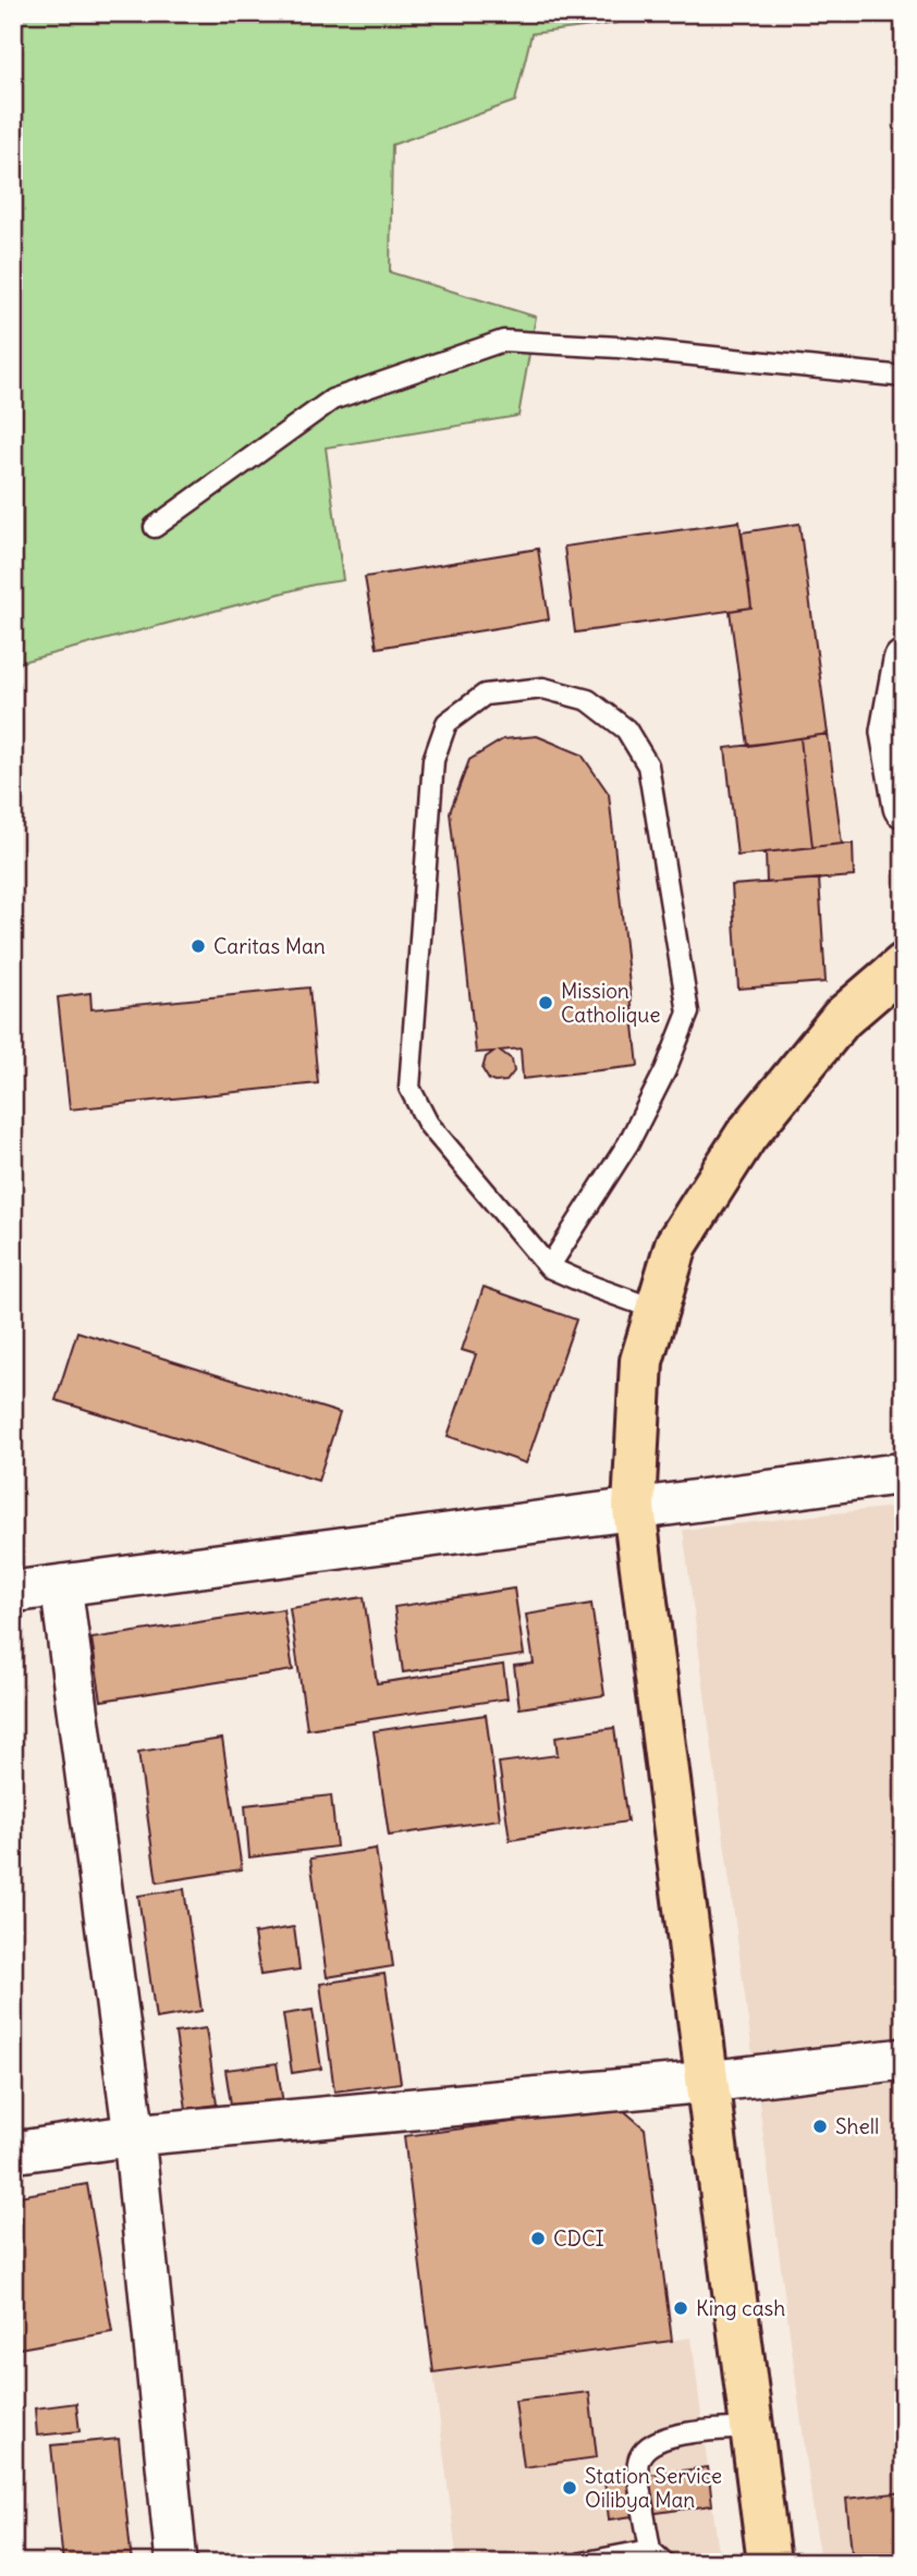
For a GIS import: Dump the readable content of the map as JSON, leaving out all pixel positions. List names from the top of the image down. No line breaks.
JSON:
{"places":["Caritas Man","Mission Catholique","Shell","CDCI","King cash","Station Service Oilibya Man"]}
